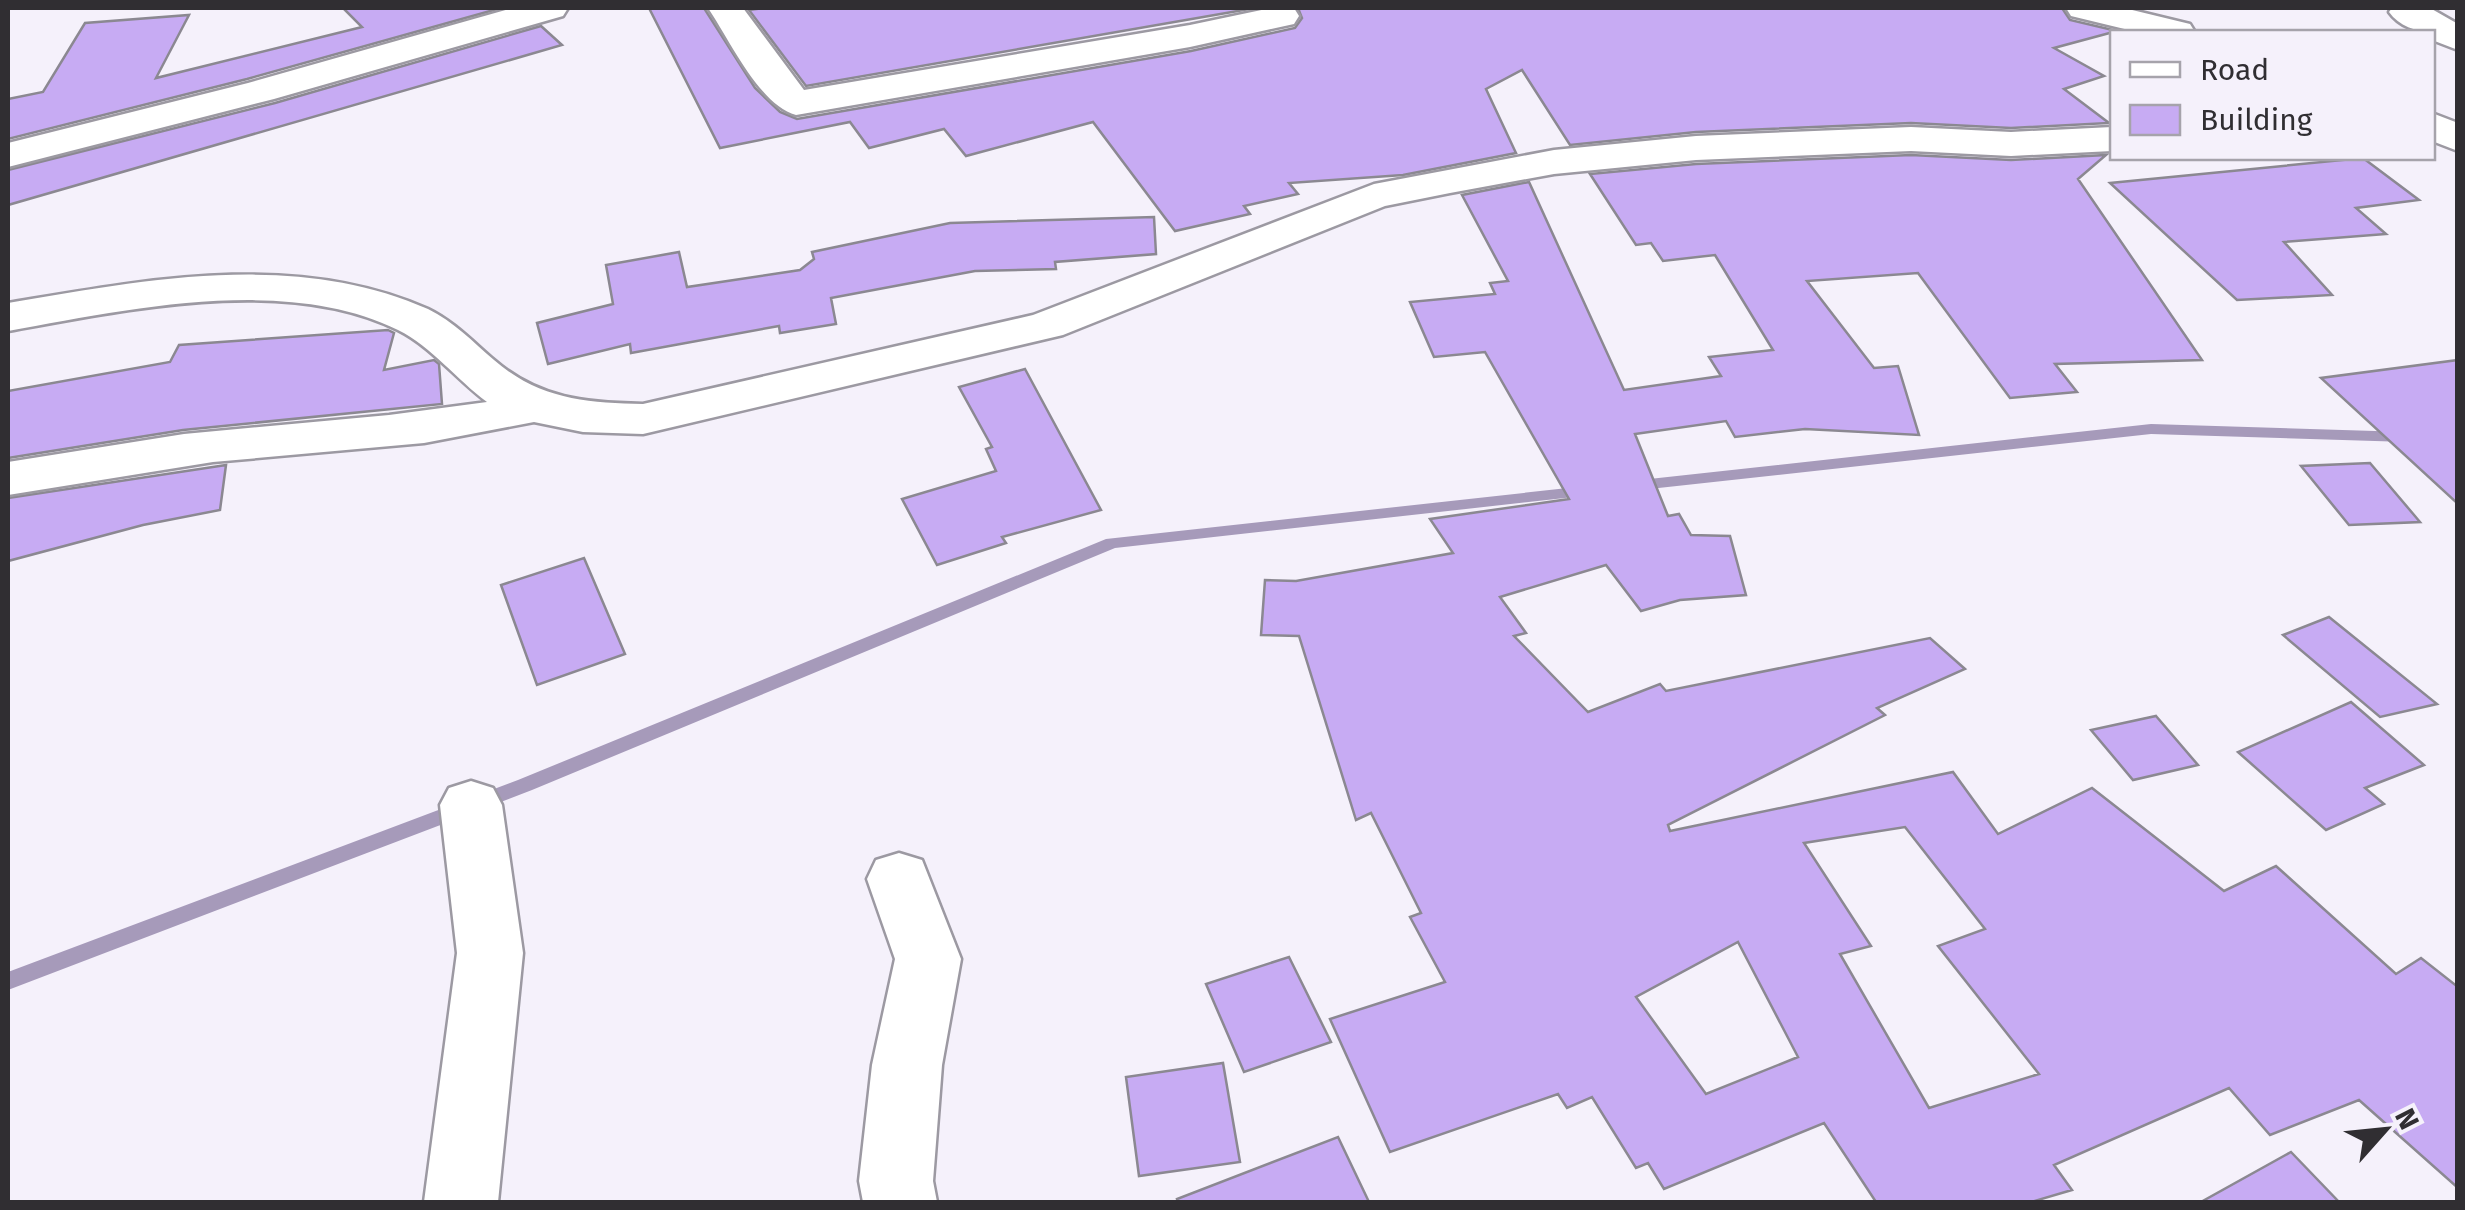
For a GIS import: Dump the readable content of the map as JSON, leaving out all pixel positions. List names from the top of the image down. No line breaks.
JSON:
{"legend":["Road","Building"],"north":"top right"}
